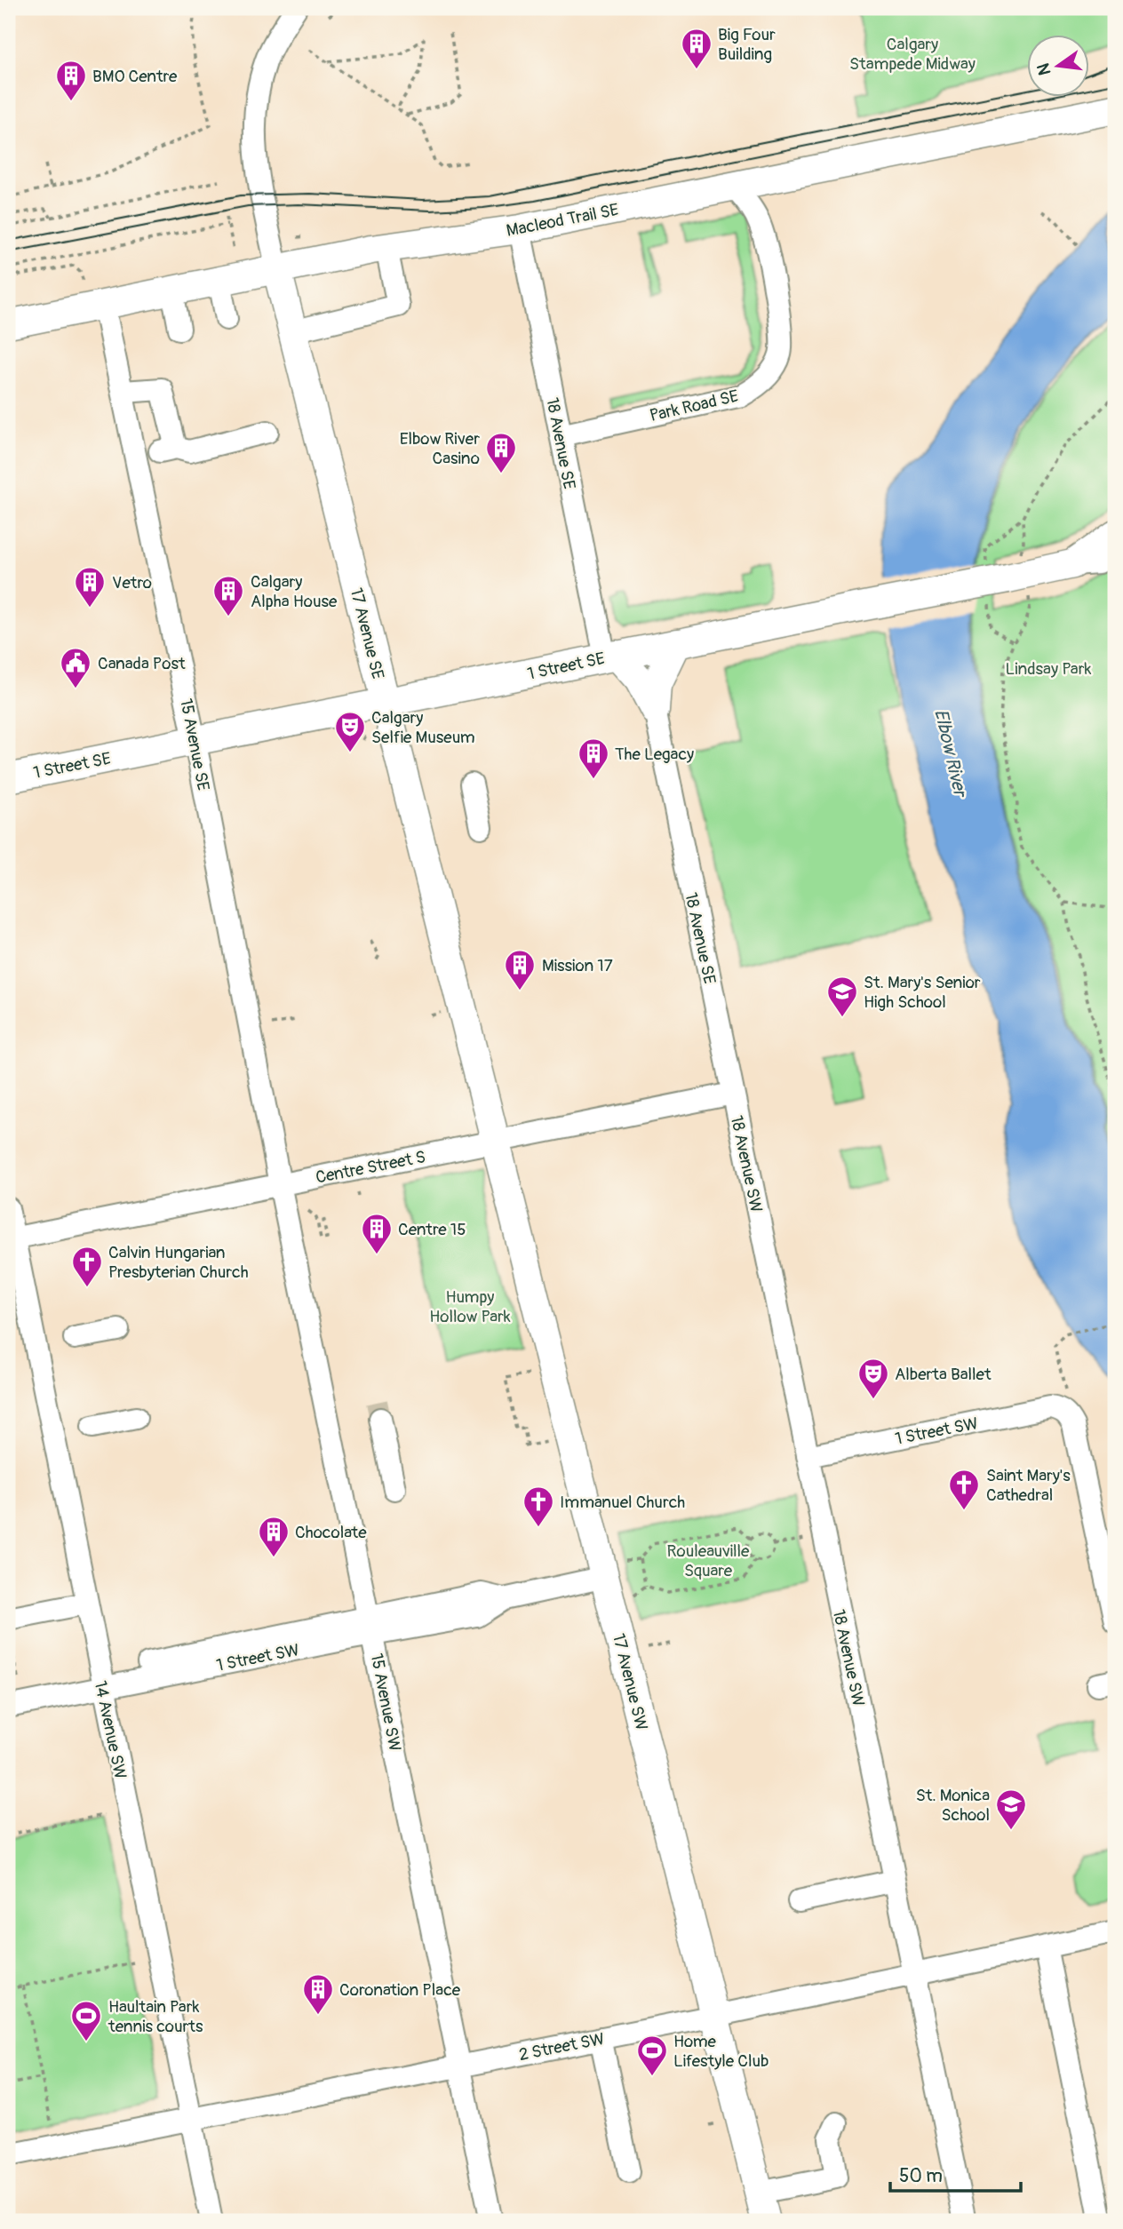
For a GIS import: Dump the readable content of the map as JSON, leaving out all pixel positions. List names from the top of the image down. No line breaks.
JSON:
{"streets":{"main road":["Macleod Trail SE","17 Avenue SE","1 Street SE","17 Avenue SW"],"street":["Park Road SE","18 Avenue SE","15 Avenue SE","18 Avenue SW","Centre Street S","1 Street SW","15 Avenue SW","14 Avenue SW","2 Street SW"]},"crossings":[["Macleod Trail SE","Park Road SE"],["Macleod Trail SE","18 Avenue SE"],["Macleod Trail SE","17 Avenue SE"],["Macleod Trail SE","15 Avenue SE"],["Park Road SE","18 Avenue SE"],["18 Avenue SE","1 Street SE"],["18 Avenue SE","18 Avenue SW"],["18 Avenue SE","Centre Street S"],["17 Avenue SE","1 Street SE"],["17 Avenue SE","Centre Street S"],["17 Avenue SE","17 Avenue SW"],["1 Street SE","15 Avenue SE"],["15 Avenue SE","Centre Street S"],["15 Avenue SE","15 Avenue SW"],["18 Avenue SW","Centre Street S"],["18 Avenue SW","1 Street SW"],["18 Avenue SW","2 Street SW"],["Centre Street S","17 Avenue SW"],["Centre Street S","15 Avenue SW"],["Centre Street S","14 Avenue SW"],["1 Street SW","17 Avenue SW"],["1 Street SW","15 Avenue SW"],["1 Street SW","14 Avenue SW"],["17 Avenue SW","2 Street SW"],["15 Avenue SW","2 Street SW"],["14 Avenue SW","2 Street SW"]],"water":["Elbow River"],"parks":["Calgary Stampede Midway","Lindsay Park","Humpy Hollow Park","Rouleauville Square"],"places":{"building":["Big Four Building","BMO Centre","Elbow River Casino","Vetro","Calgary Alpha House","The Legacy","Mission 17","Centre 15","Chocolate","Coronation Place"],"public building":["Canada Post"],"theatre":["Calgary Selfie Museum","Alberta Ballet"],"school or university":["St. Mary's Senior High School","St. Monica School"],"church":["Calvin Hungarian Presbyterian Church","Saint Mary's Cathedral","Immanuel Church"],"sports":["Haultain Park tennis courts","Home Lifestyle Club"]},"scale_bar":"50 m","north":"left"}
